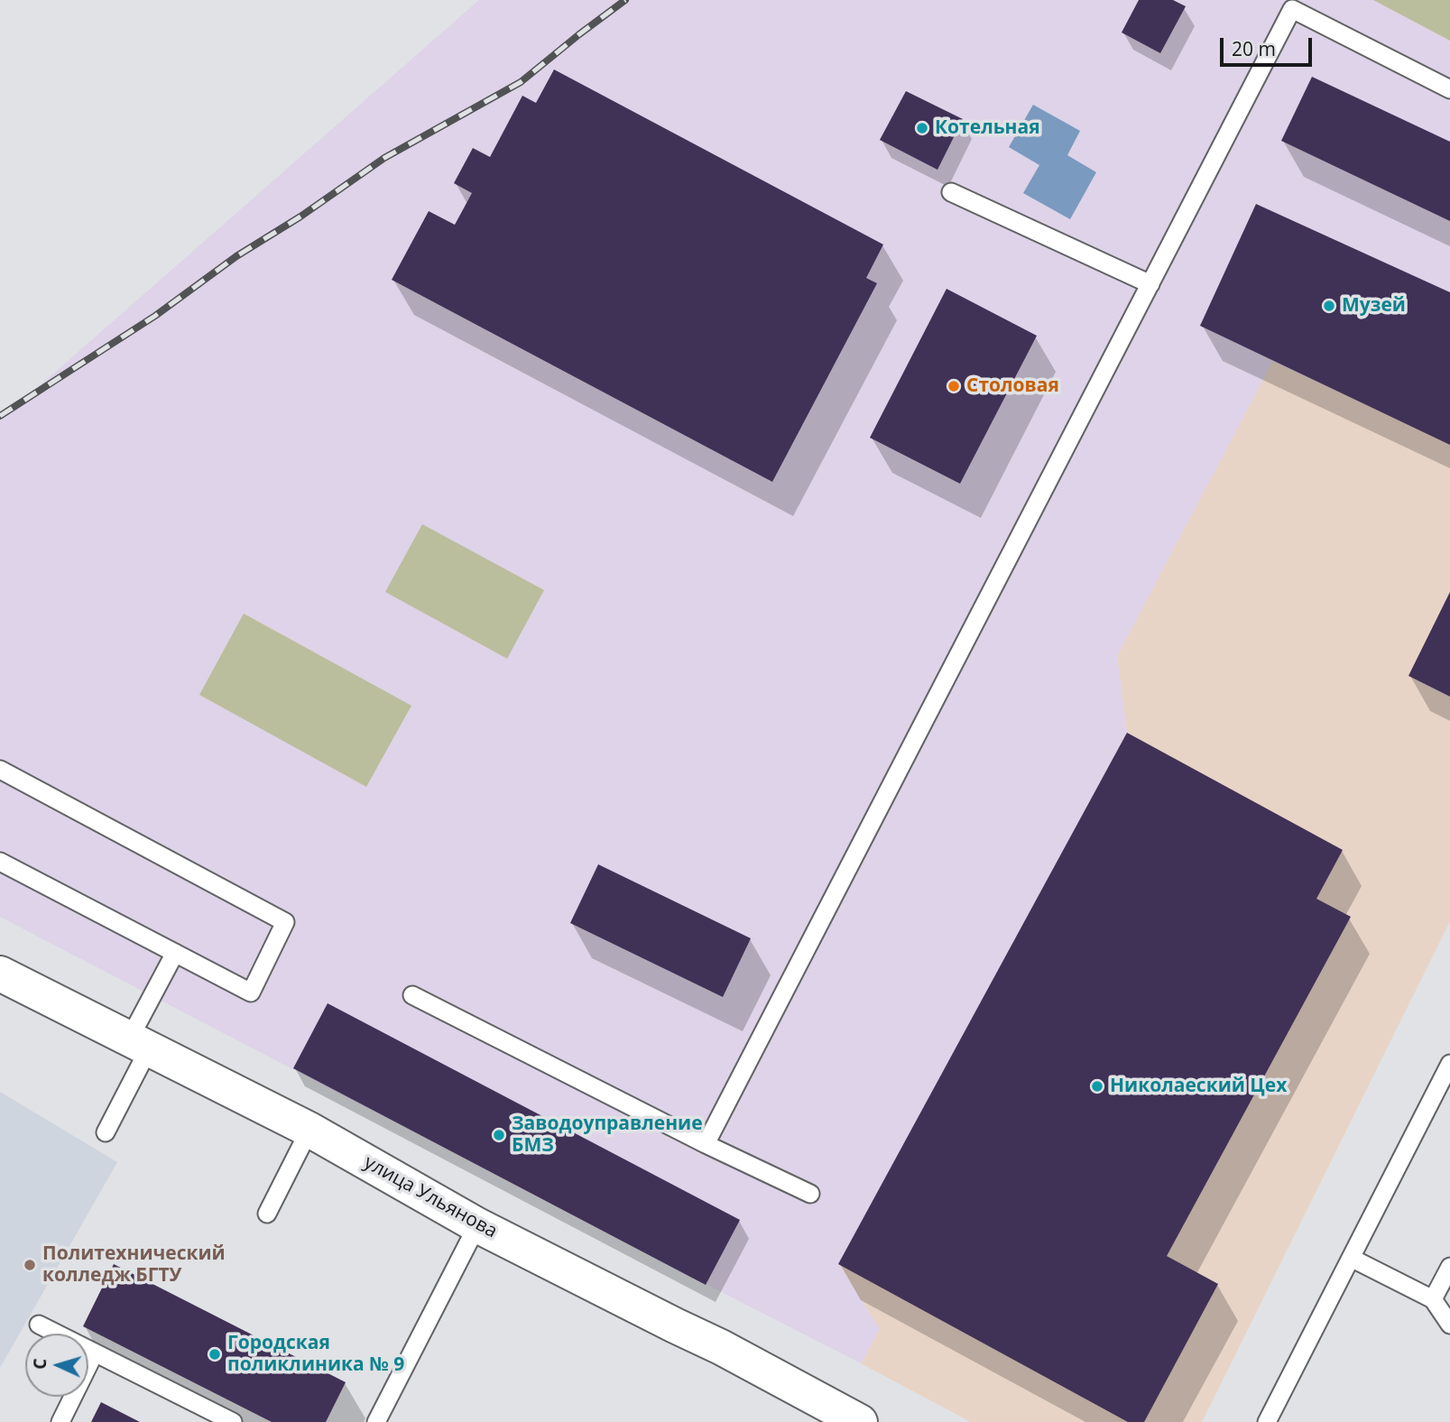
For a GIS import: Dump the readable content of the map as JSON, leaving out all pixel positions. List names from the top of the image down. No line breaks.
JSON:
{"streets":{"main road":["улица Ульянова"]},"places":["Котельная","Музей","Столовая","Николаеский Цех","Заводоуправление БМЗ","Политехнический колледж БГТУ","Городская поликлиника № 9"],"scale_bar":"20 m","north":"left"}
